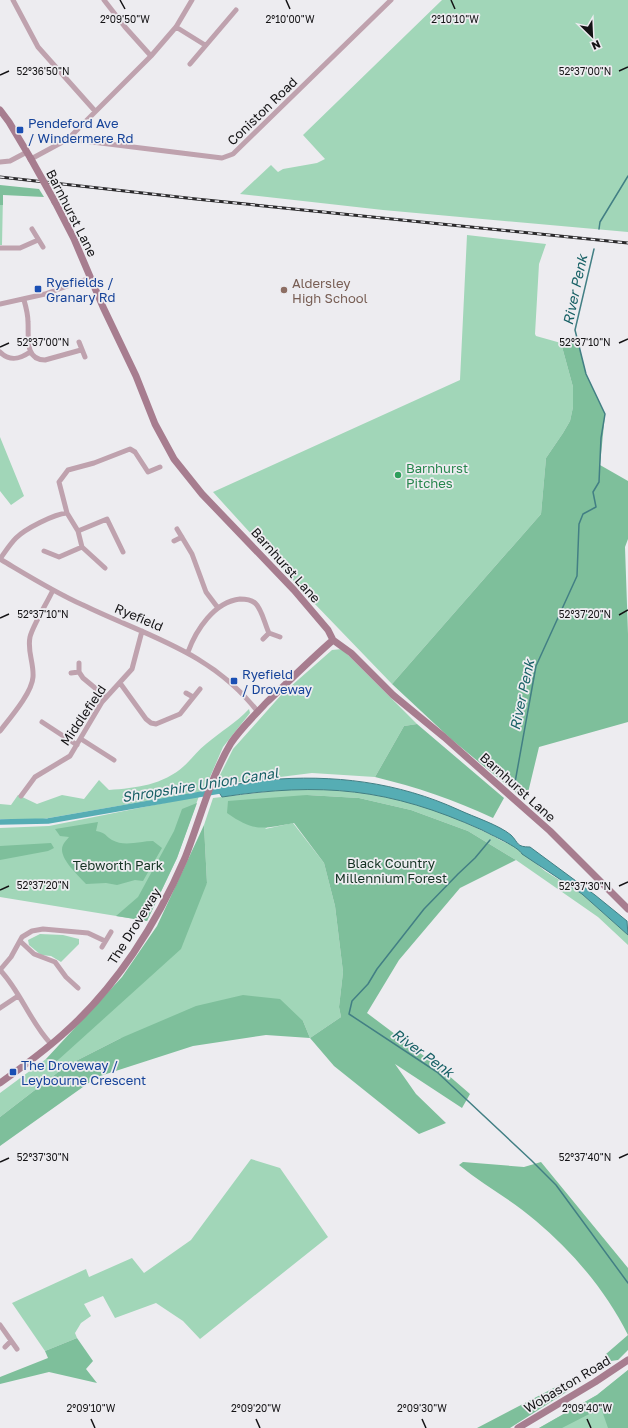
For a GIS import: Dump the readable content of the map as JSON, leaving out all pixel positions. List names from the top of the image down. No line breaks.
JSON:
{"streets":{"street":["Coniston Road","Barnhurst Lane","Ryefield","Middlefield","The Droveway","Wobaston Road"]},"crossings":[["Barnhurst Lane","The Droveway"],["Ryefield","Middlefield"],["Ryefield","The Droveway"]],"water":["River Penk","Shropshire Union Canal"],"parks":["Black Country Millennium Forest","Tebworth Park"],"places":{"transit":["Pendeford Ave / Windermere Rd","Ryefields / Granary Rd","Ryefield / Droveway","The Droveway / Leybourne Crescent"],"other":["Aldersley High School","Barnhurst Pitches"]},"north":"bottom right","coordinates":["2°09'50\"W","2°10'00\"W","2°10'10\"W","52°36'50\"N","52°37'00\"N","52°37'10\"N","52°37'20\"N","52°37'30\"N","52°37'40\"N","2°09'10\"W","2°09'20\"W","2°09'30\"W","2°09'40\"W"]}
